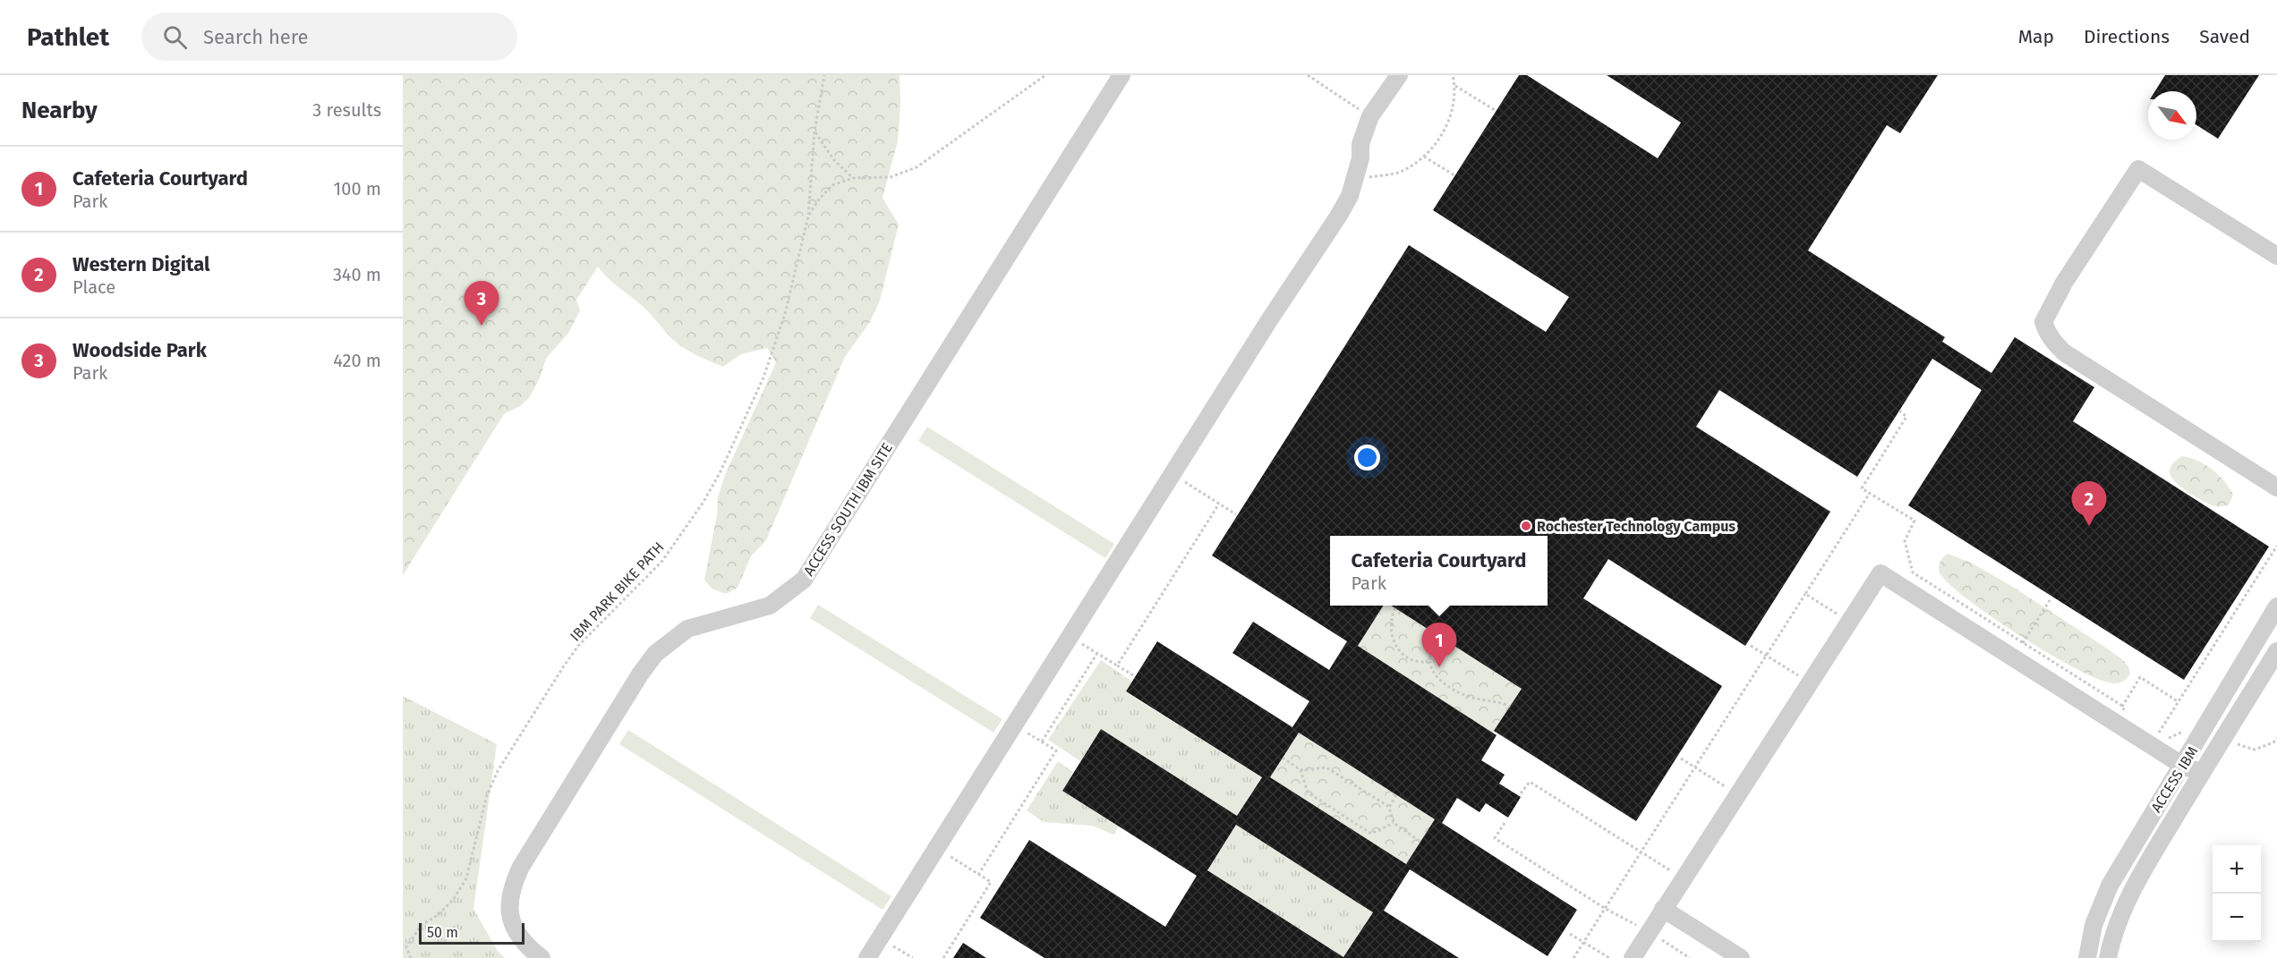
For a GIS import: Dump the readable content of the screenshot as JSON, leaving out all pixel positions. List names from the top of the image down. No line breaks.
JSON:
{"streets":{"street":["ACCESS SOUTH IBM SITE","ACCESS IBM"],"path":["IBM PARK BIKE PATH"]},"places":["Rochester Technology Campus"],"scale_bar":"50 m","north":"bottom right","page":{"header":"Pathlet","search":"Search here","nav":["Map","Directions","Saved"],"heading":["Nearby","3 results"],"list":[{"mark":"1","name":"Cafeteria Courtyard","note":"Park","value":"100 m"},{"mark":"2","name":"Western Digital","note":"Place","value":"340 m"},{"mark":"3","name":"Woodside Park","note":"Park","value":"420 m"}],"pins":["3","2","1"],"popup":["Cafeteria Courtyard","Park"],"map_buttons":["+","−"],"scale":"50 m"}}
